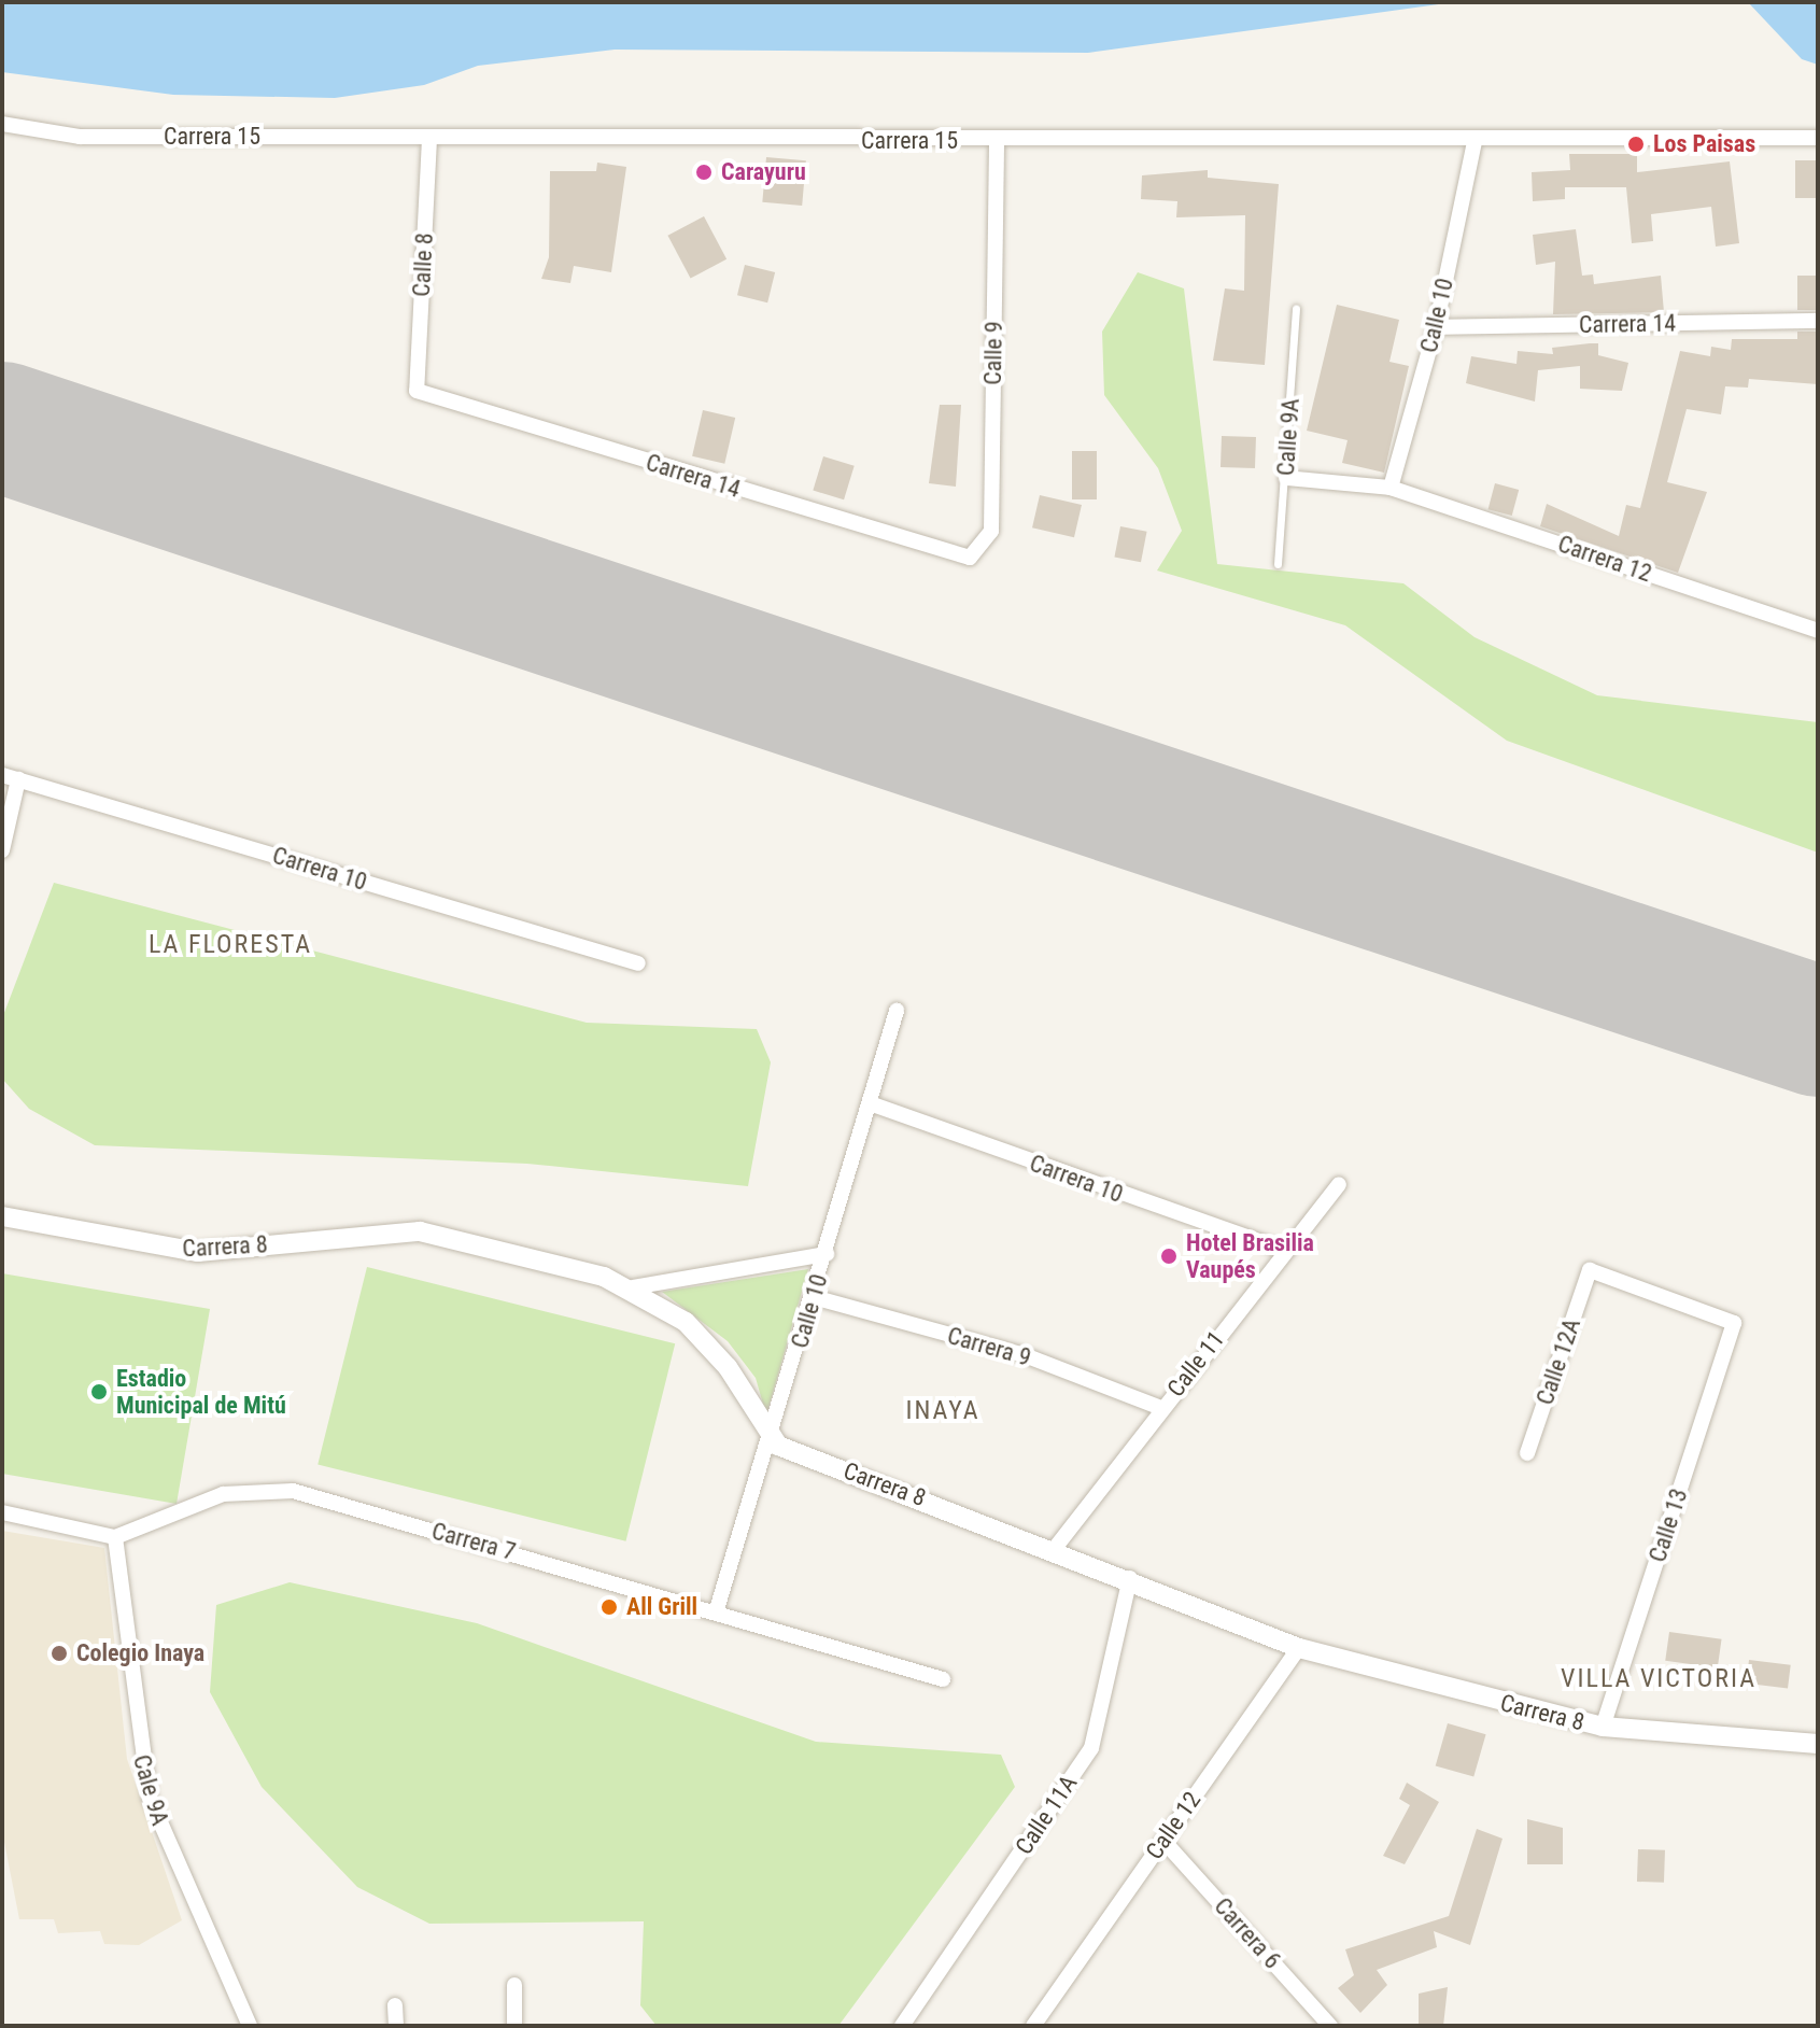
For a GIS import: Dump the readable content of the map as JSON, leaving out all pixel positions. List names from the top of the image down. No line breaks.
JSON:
{"streets":{"street":["Carrera 15","Calle 8","Calle 10","Carrera 14","Calle 9","Carrera 12","Carrera 10","Carrera 8","Carrera 9","Calle 12A","Calle 11","Calle 13","Carrera 7","Cale 9A","Calle 11A","Calle 12","Carrera 6"],"lane":["Calle 9A"]},"crossings":[["Carrera 15","Calle 8"],["Carrera 15","Calle 10"],["Carrera 15","Calle 9"],["Calle 8","Carrera 14"],["Calle 10","Carrera 14"],["Calle 10","Carrera 12"],["Calle 10","Carrera 10"],["Calle 10","Carrera 8"],["Calle 10","Carrera 9"],["Calle 10","Carrera 7"],["Carrera 14","Calle 9"],["Calle 9A","Carrera 12"],["Carrera 10","Calle 11"],["Carrera 8","Calle 11"],["Carrera 8","Calle 13"],["Carrera 8","Calle 11A"],["Carrera 8","Calle 12"],["Carrera 9","Calle 11"],["Calle 12A","Calle 13"],["Carrera 7","Cale 9A"],["Calle 12","Carrera 6"]],"districts":["LA FLORESTA","INAYA","VILLA VICTORIA"],"places":["Los Paisas","Carayuru","Hotel Brasilia Vaupés","Estadio Municipal de Mitú","All Grill","Colegio Inaya"]}
